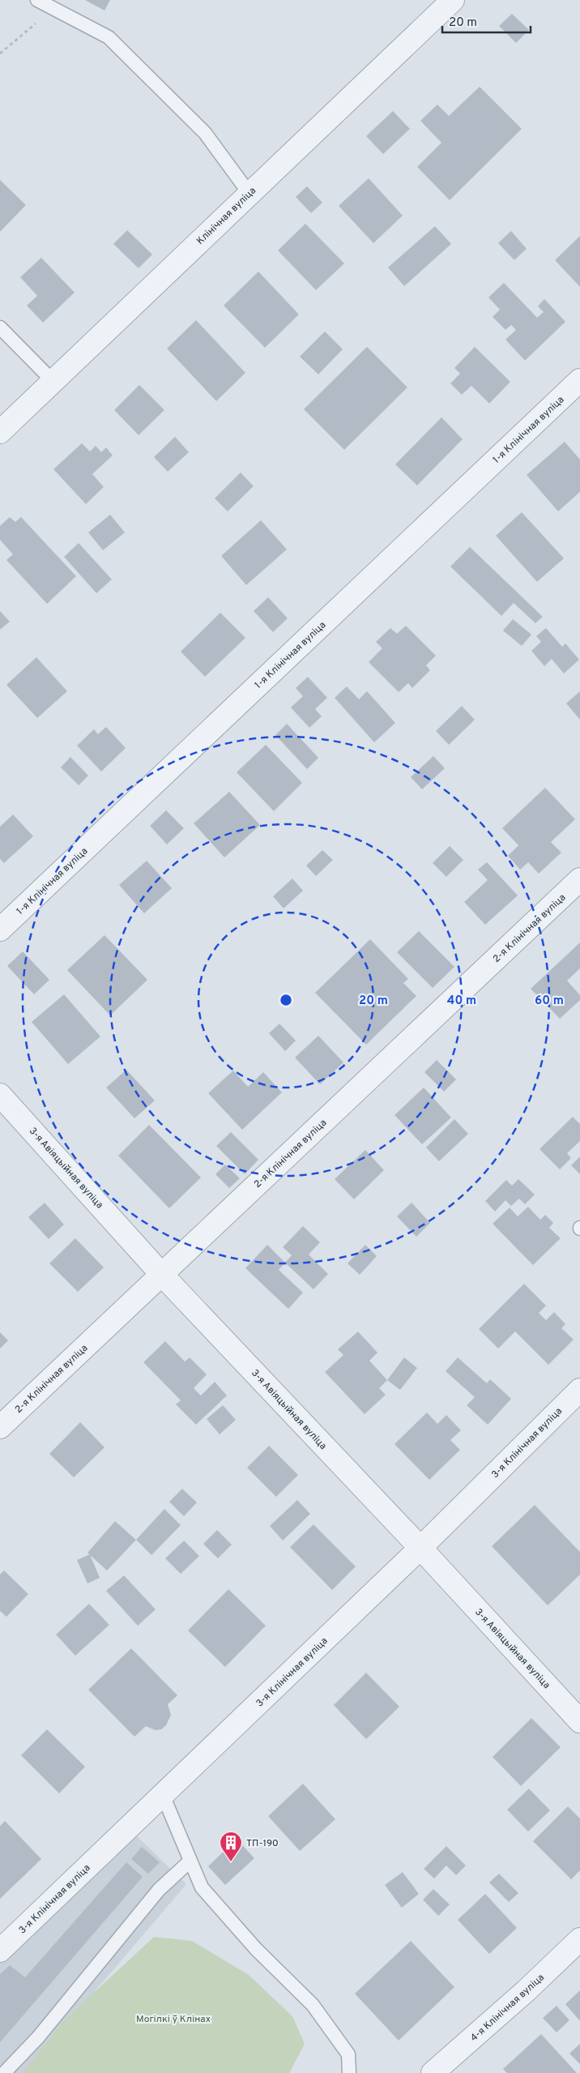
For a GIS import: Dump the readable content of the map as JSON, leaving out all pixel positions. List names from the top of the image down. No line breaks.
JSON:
{"streets":{"street":["Клінічная вуліца","1-я Клінічная вуліца","2-я Клінічная вуліца","3-я Авіяцыйная вуліца","3-я Клінічная вуліца","4-я Клінічная вуліца"]},"crossings":[["2-я Клінічная вуліца","3-я Авіяцыйная вуліца"],["3-я Авіяцыйная вуліца","3-я Клінічная вуліца"]],"parks":["Могілкі ў Клінах"],"places":{"building":["ТП-190"]},"scale_bar":"20 m","rings":["20 m","40 m","60 m"]}
